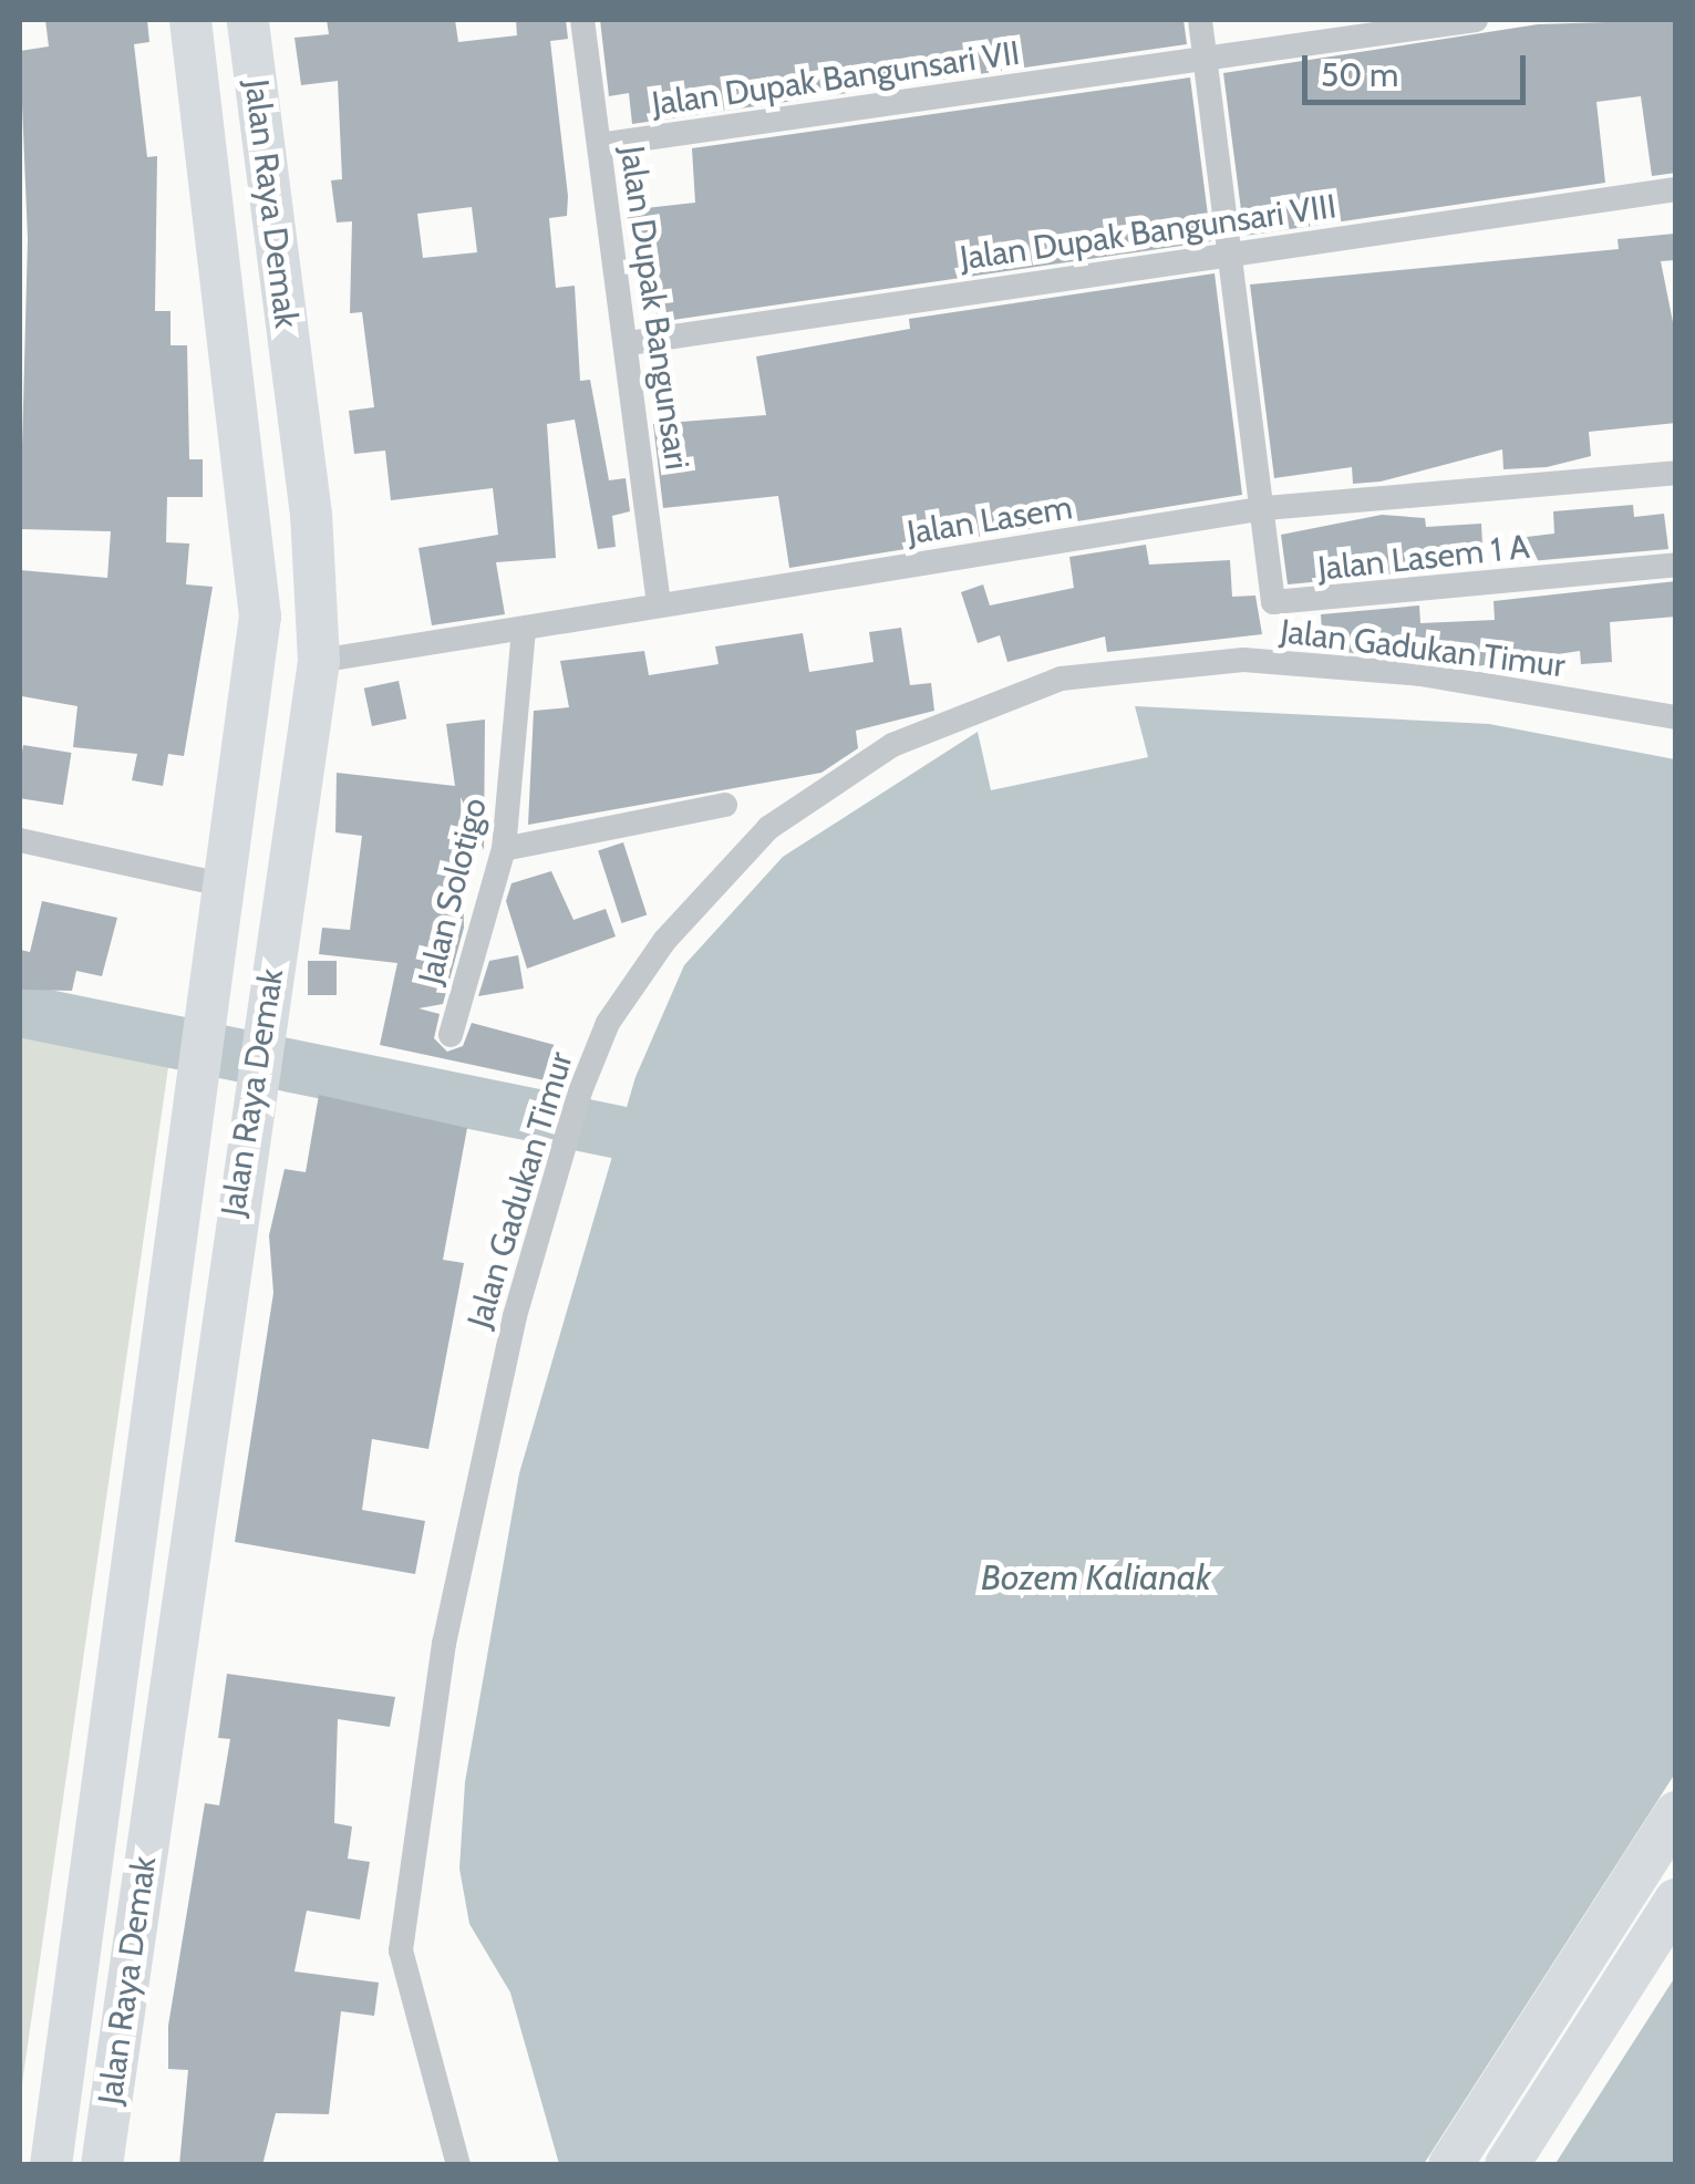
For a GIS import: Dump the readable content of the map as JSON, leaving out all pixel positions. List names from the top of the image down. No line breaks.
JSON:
{"streets":{"highway":["Jalan Raya Demak"],"street":["Jalan Dupak Bangunsari VII","Jalan Dupak Bangunsari VIII","Jalan Dupak Bangunsari","Jalan Lasem","Jalan Lasem 1 A","Jalan Gadukan Timur","Jalan Solotigo"]},"crossings":[["Jalan Dupak Bangunsari VII","Jalan Dupak Bangunsari"],["Jalan Raya Demak","Jalan Lasem"],["Jalan Dupak Bangunsari VIII","Jalan Dupak Bangunsari"],["Jalan Dupak Bangunsari","Jalan Lasem"],["Jalan Lasem","Jalan Lasem 1 A"],["Jalan Lasem","Jalan Solotigo"]],"water":["Bozem Kalianak"],"scale_bar":"50 m"}
